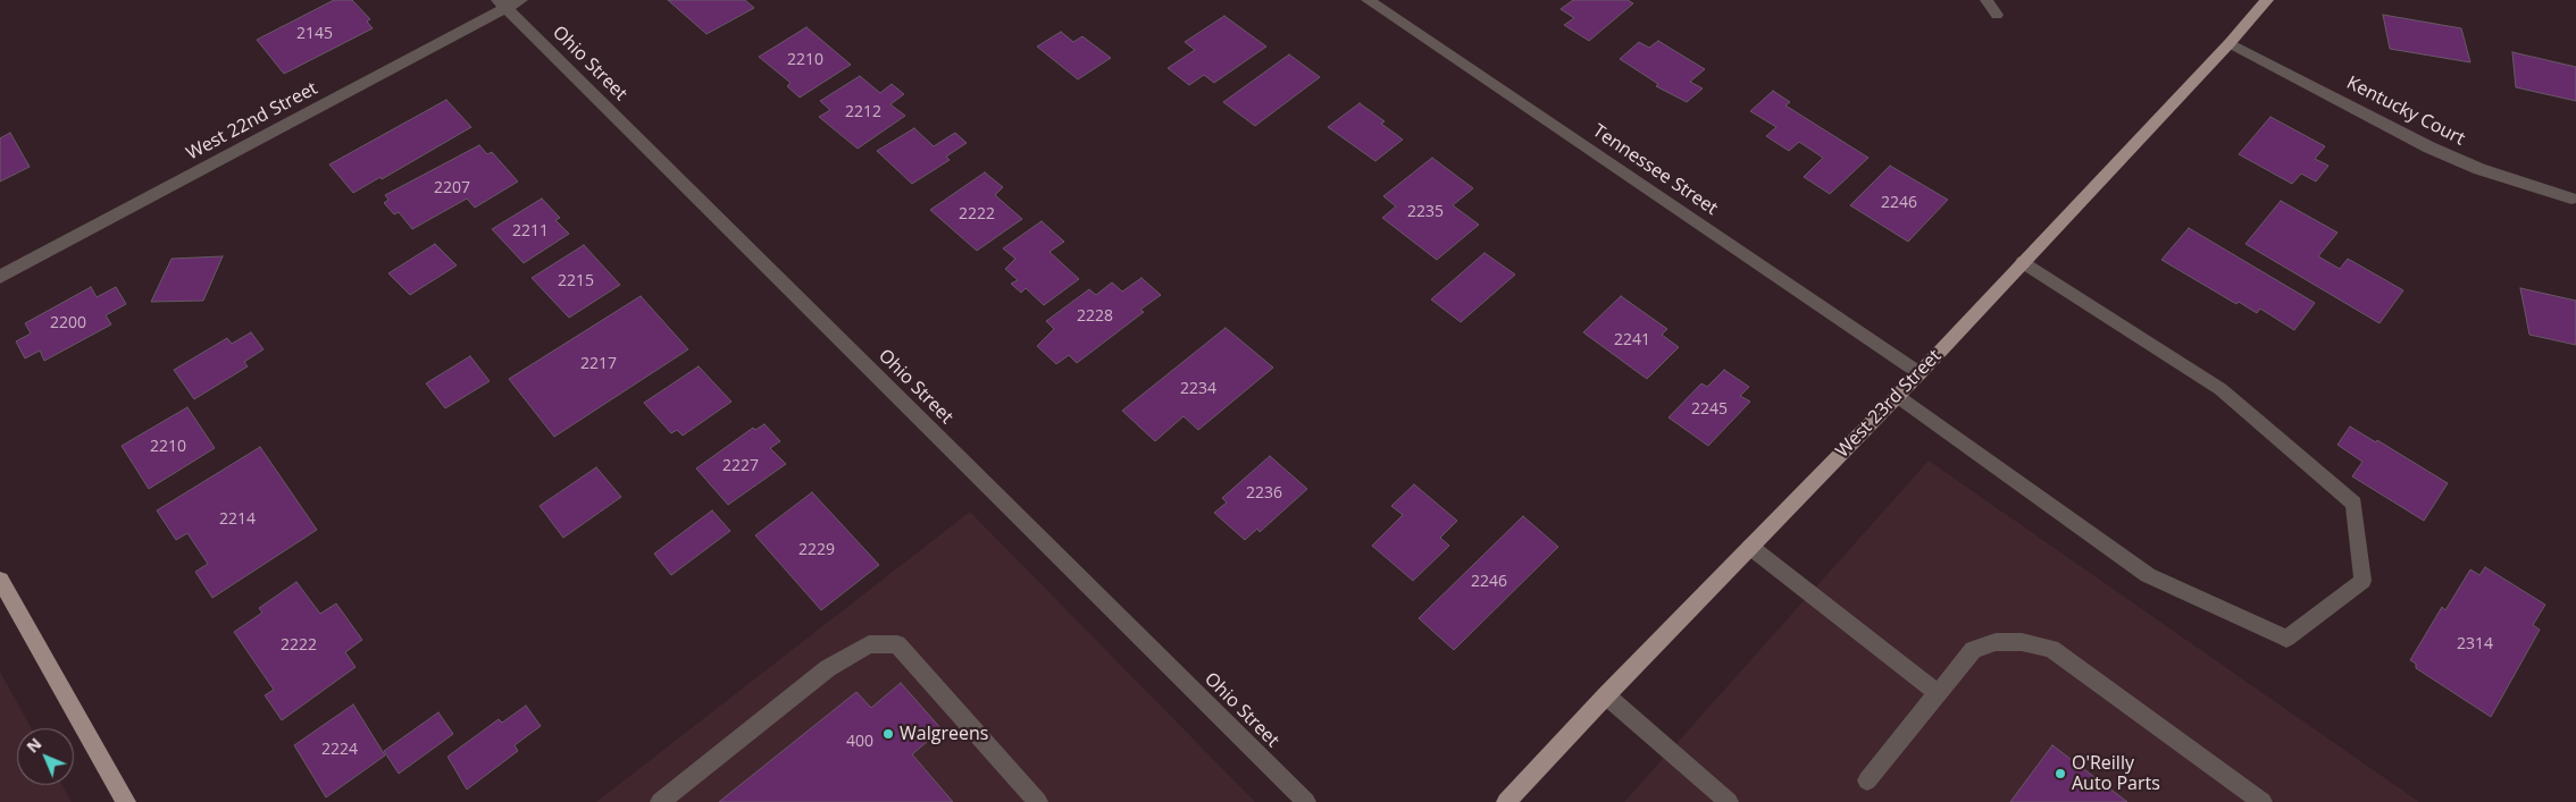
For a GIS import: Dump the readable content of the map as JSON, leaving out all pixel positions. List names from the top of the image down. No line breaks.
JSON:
{"streets":{"main road":["West 23rd Street"],"street":["Ohio Street","Kentucky Court","West 22nd Street","Tennessee Street"]},"crossings":[["Ohio Street","West 22nd Street"],["Kentucky Court","West 23rd Street"],["Tennessee Street","West 23rd Street"]],"places":["Walgreens","O'Reilly Auto Parts"],"house_numbers":["2145","2210","2212","2207","2246","2235","2222","2211","2215","2228","2200","2241","2217","2234","2245","2210","2227","2236","2214","2229","2246","2314","2222","400","2224"],"north":"top left"}
